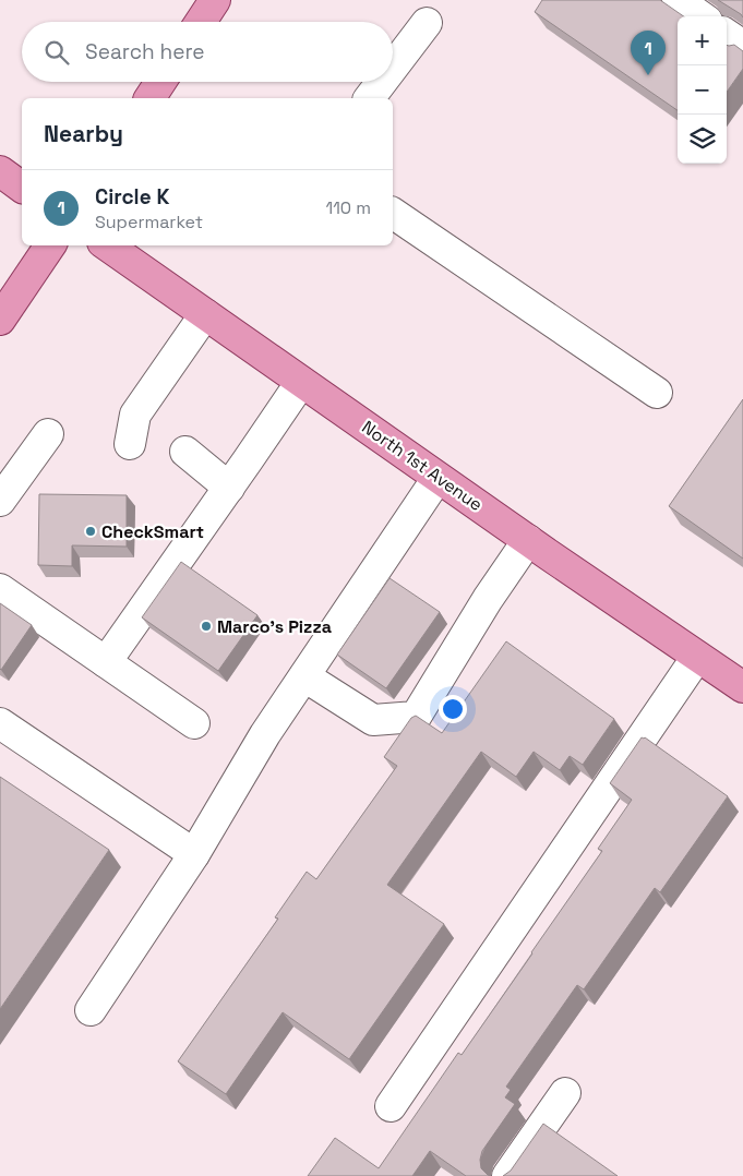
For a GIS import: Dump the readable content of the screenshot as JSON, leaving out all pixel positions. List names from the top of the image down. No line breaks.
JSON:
{"streets":{"main road":["North 1st Avenue"]},"places":["CheckSmart","Marco's Pizza"],"page":{"map_buttons":["+","−"],"search":"Search here","pins":"1","heading":"Nearby","list":[{"mark":"1","name":"Circle K","note":"Supermarket","value":"110 m"}]}}
